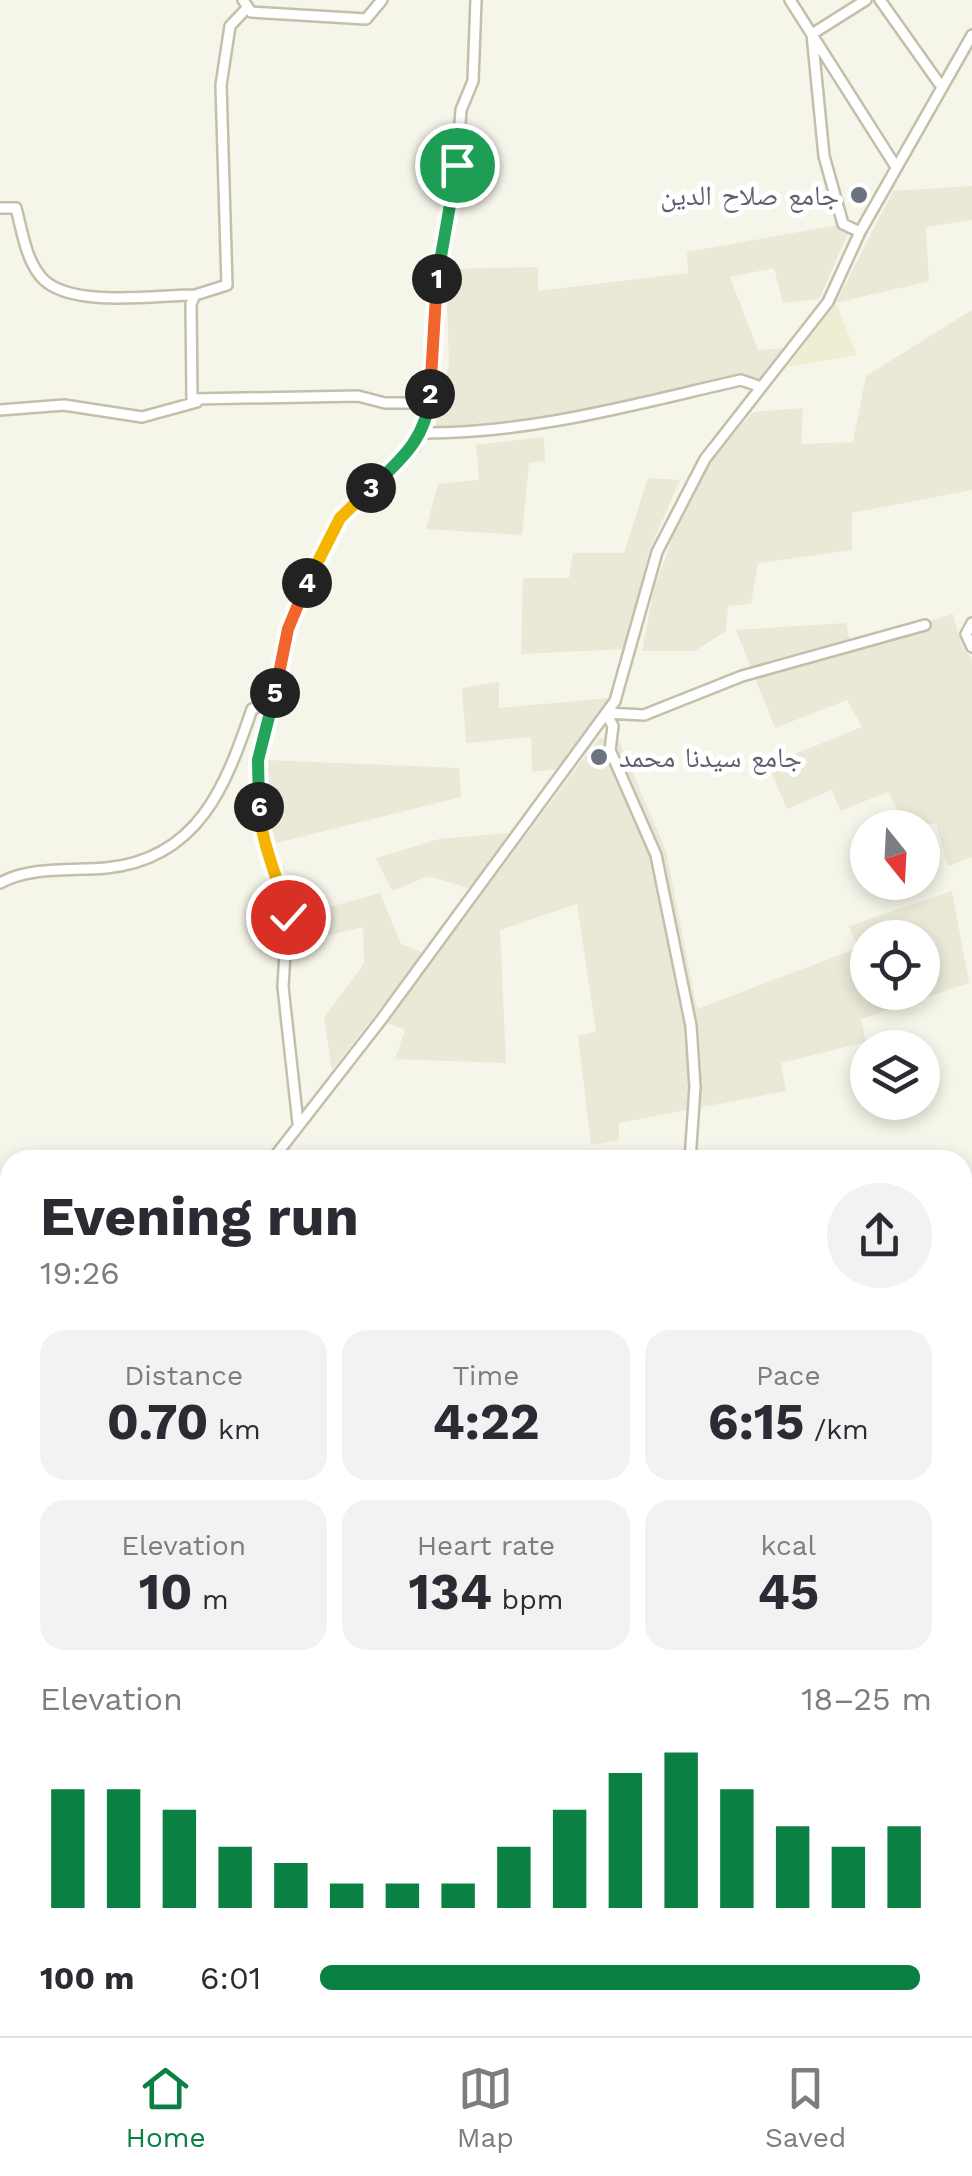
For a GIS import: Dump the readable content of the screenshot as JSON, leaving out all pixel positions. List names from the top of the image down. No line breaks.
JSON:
{"places":["جامع صلاح الدين","جامع سيدنا محمد"],"north":"bottom","page":{"pins":["1","2","3","4","5","6"],"heading":["Evening run","19:26"],"stats":[["Distance","0.70 km"],["Time","4:22"],["Pace","6:15 /km"],["Elevation","10 m"],["Heart rate","134 bpm"],["kcal","45"]],"chart":["Elevation","18–25 m"],"list":[{"name":"100 m","note":"6:01"}],"tabs":["Home","Map","Saved"]}}
